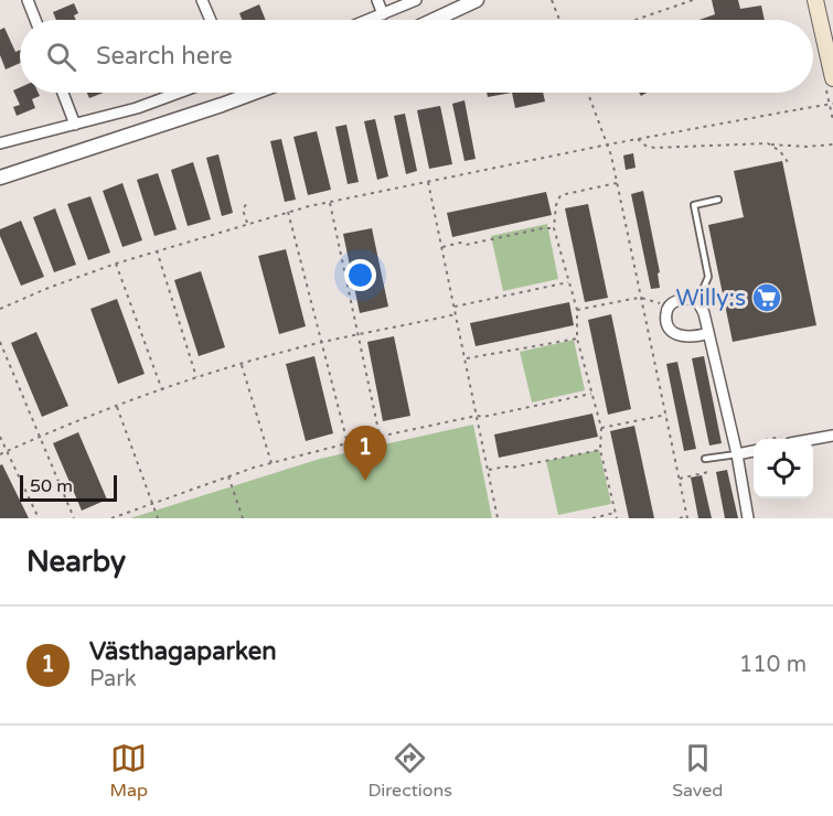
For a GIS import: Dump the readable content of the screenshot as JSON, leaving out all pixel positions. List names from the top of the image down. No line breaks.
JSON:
{"places":{"supermarket":["Willy:s"]},"scale_bar":"50 m","page":{"search":"Search here","pins":"1","scale":"50 m","heading":"Nearby","list":[{"mark":"1","name":"Västhagaparken","note":"Park","value":"110 m"}],"nav":["Map","Directions","Saved"]}}
